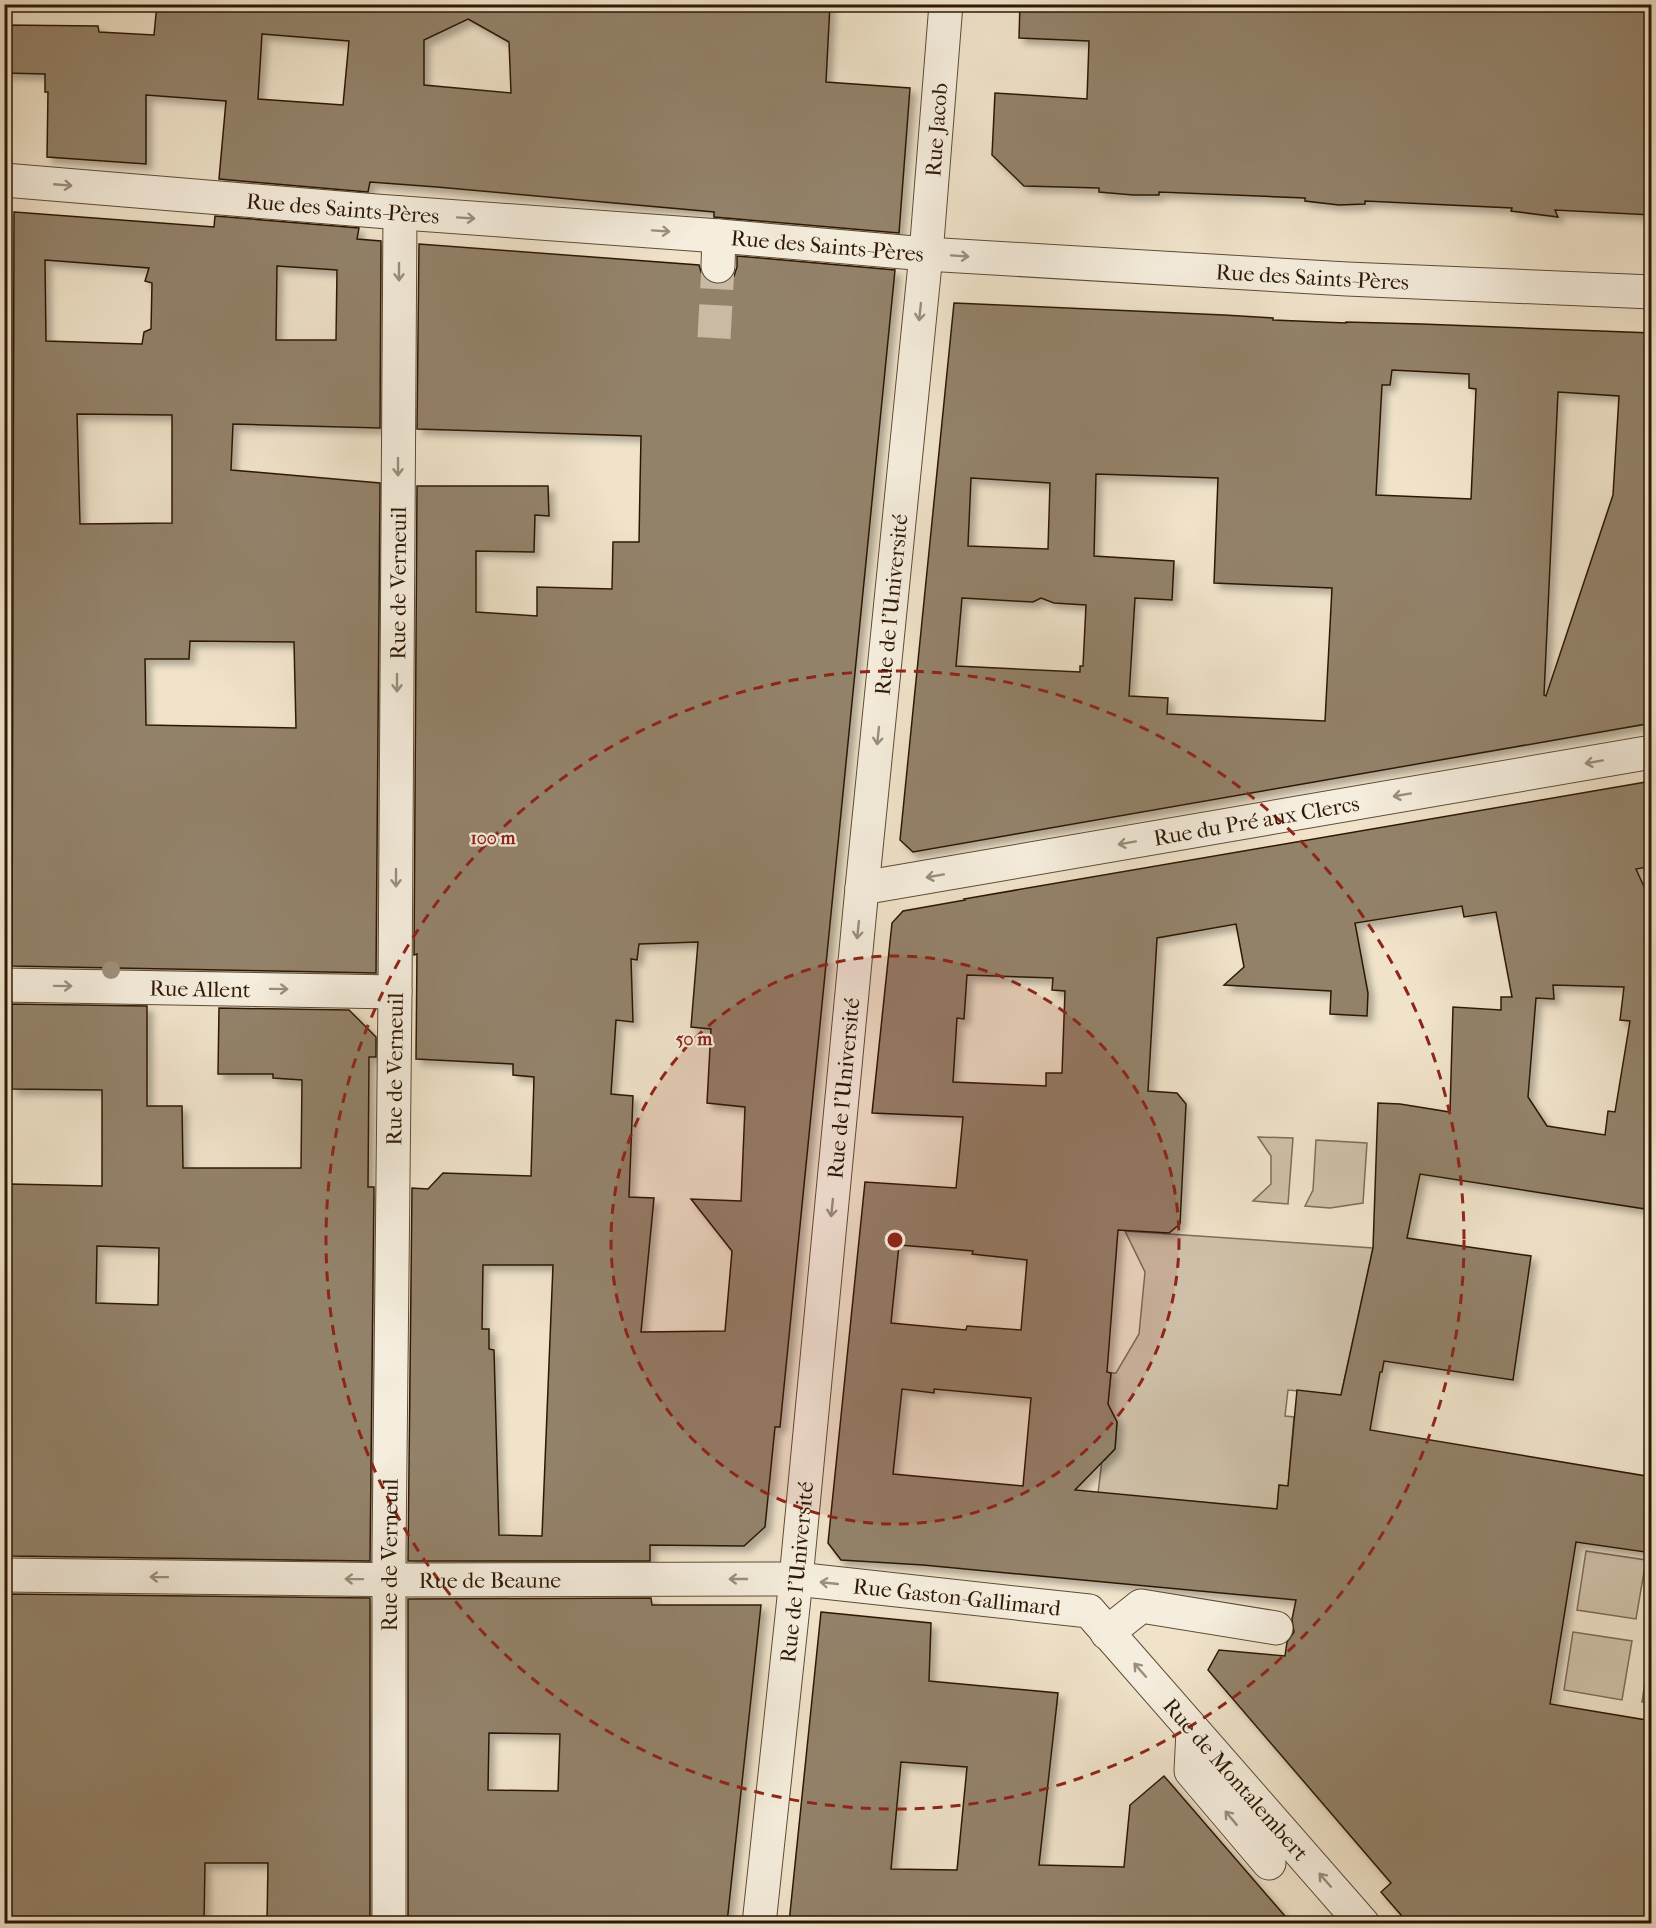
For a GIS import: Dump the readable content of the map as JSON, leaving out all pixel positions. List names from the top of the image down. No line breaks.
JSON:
{"streets":{"street":["Rue Jacob","Rue des Saints-Pères","Rue de Verneuil","Rue de l'Université","Rue du Pré aux Clercs","Rue Allent","Rue de Beaune","Rue Gaston-Gallimard","Rue de Montalembert"]},"crossings":[["Rue Jacob","Rue des Saints-Pères"],["Rue Jacob","Rue de l'Université"],["Rue des Saints-Pères","Rue de Verneuil"],["Rue des Saints-Pères","Rue de l'Université"],["Rue de Verneuil","Rue Allent"],["Rue de Verneuil","Rue de Beaune"],["Rue de l'Université","Rue du Pré aux Clercs"],["Rue de l'Université","Rue de Beaune"],["Rue de l'Université","Rue Gaston-Gallimard"],["Rue de Beaune","Rue Gaston-Gallimard"],["Rue Gaston-Gallimard","Rue de Montalembert"]],"one_way":["Rue des Saints-Pères","Rue de Verneuil","Rue de l'Université","Rue du Pré aux Clercs","Rue Allent","Rue de Beaune","Rue Gaston-Gallimard"],"rings":["100 m","50 m"]}
